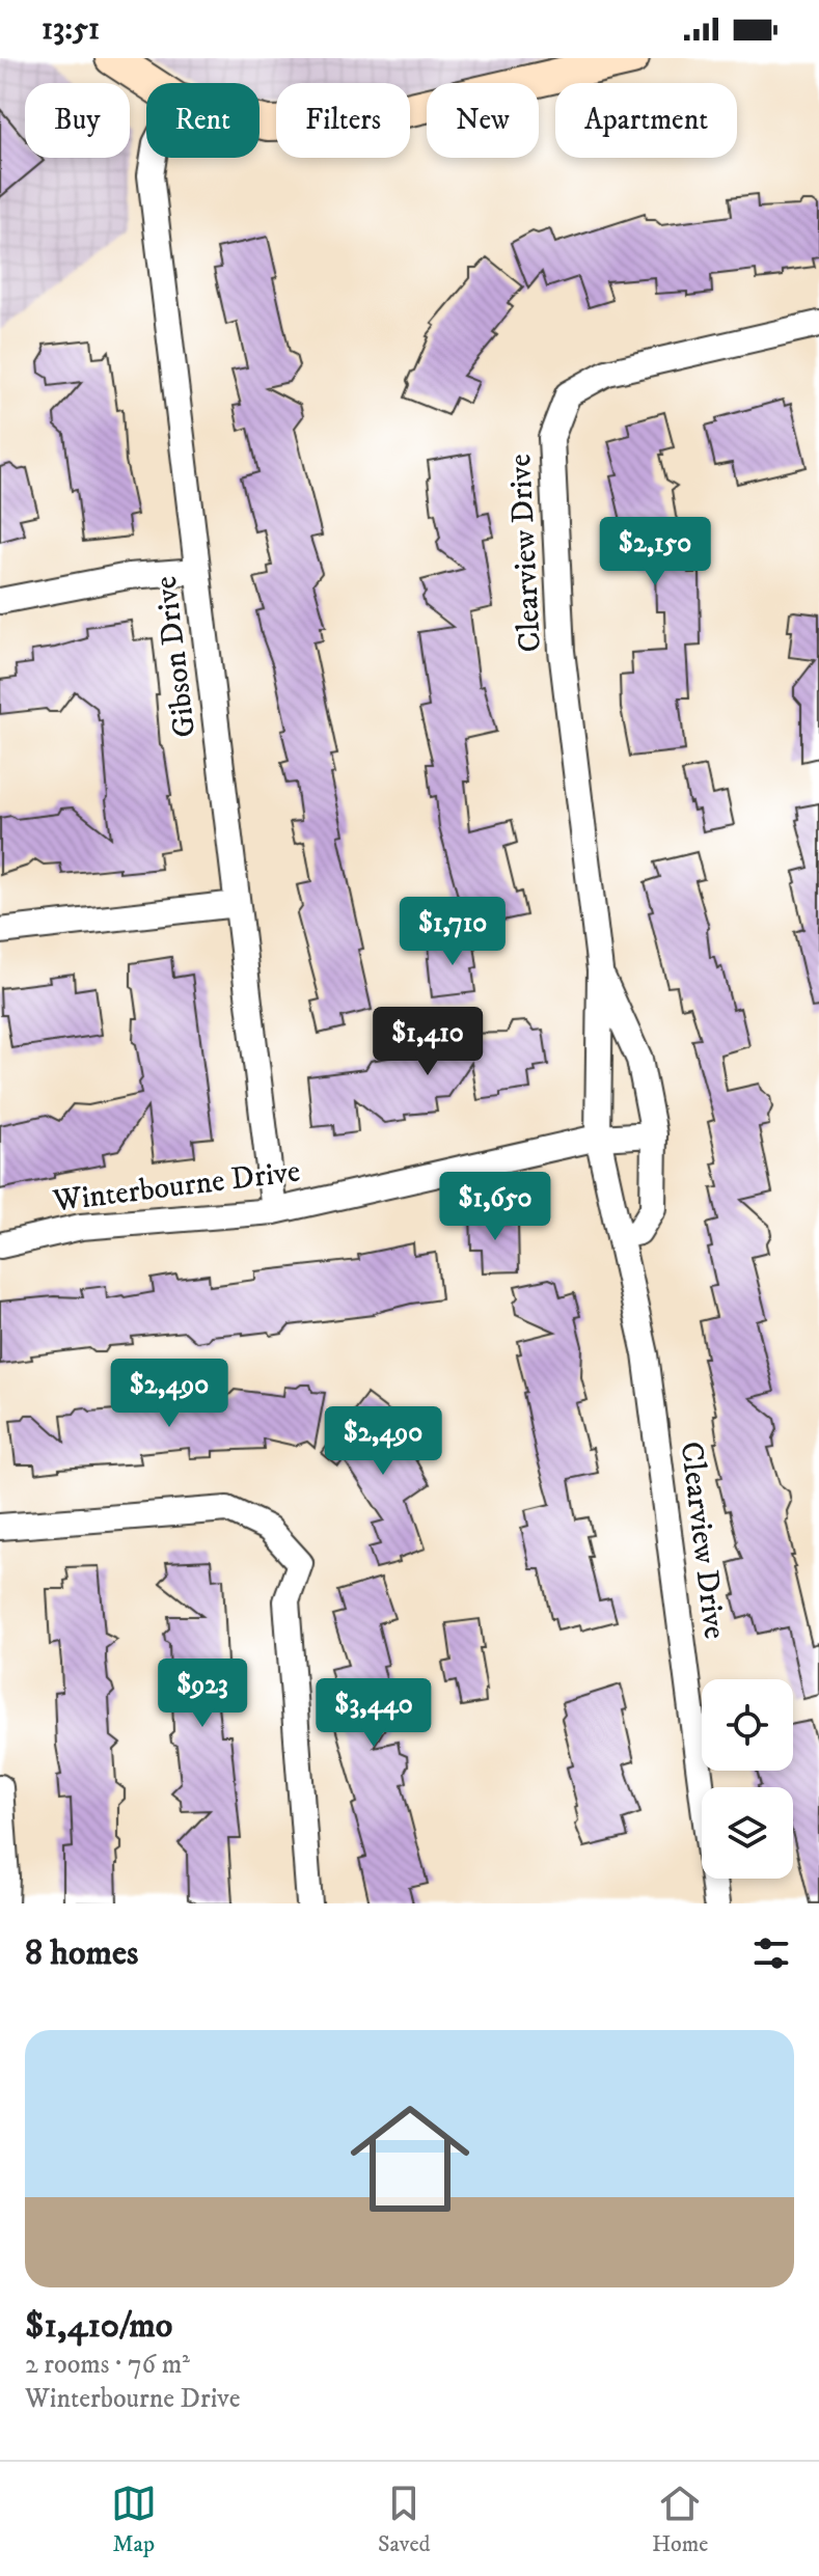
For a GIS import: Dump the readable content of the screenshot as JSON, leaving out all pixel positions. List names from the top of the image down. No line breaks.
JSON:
{"streets":{"street":["Clearview Drive","Gibson Drive","Winterbourne Drive"]},"crossings":[["Clearview Drive","Winterbourne Drive"],["Gibson Drive","Winterbourne Drive"]],"page":{"status":"13:51","chip":["Buy","Rent","Filters","New","Apartment"],"price":["$2,150","$1,710","$1,410","$1,650","$2,490","$2,490","$923","$3,440"],"heading":"8 homes","list":[{"name":"$1,410/mo","note":"2 rooms · 76 m² · Winterbourne Drive"}],"tabs":["Map","Saved","Home"]}}
